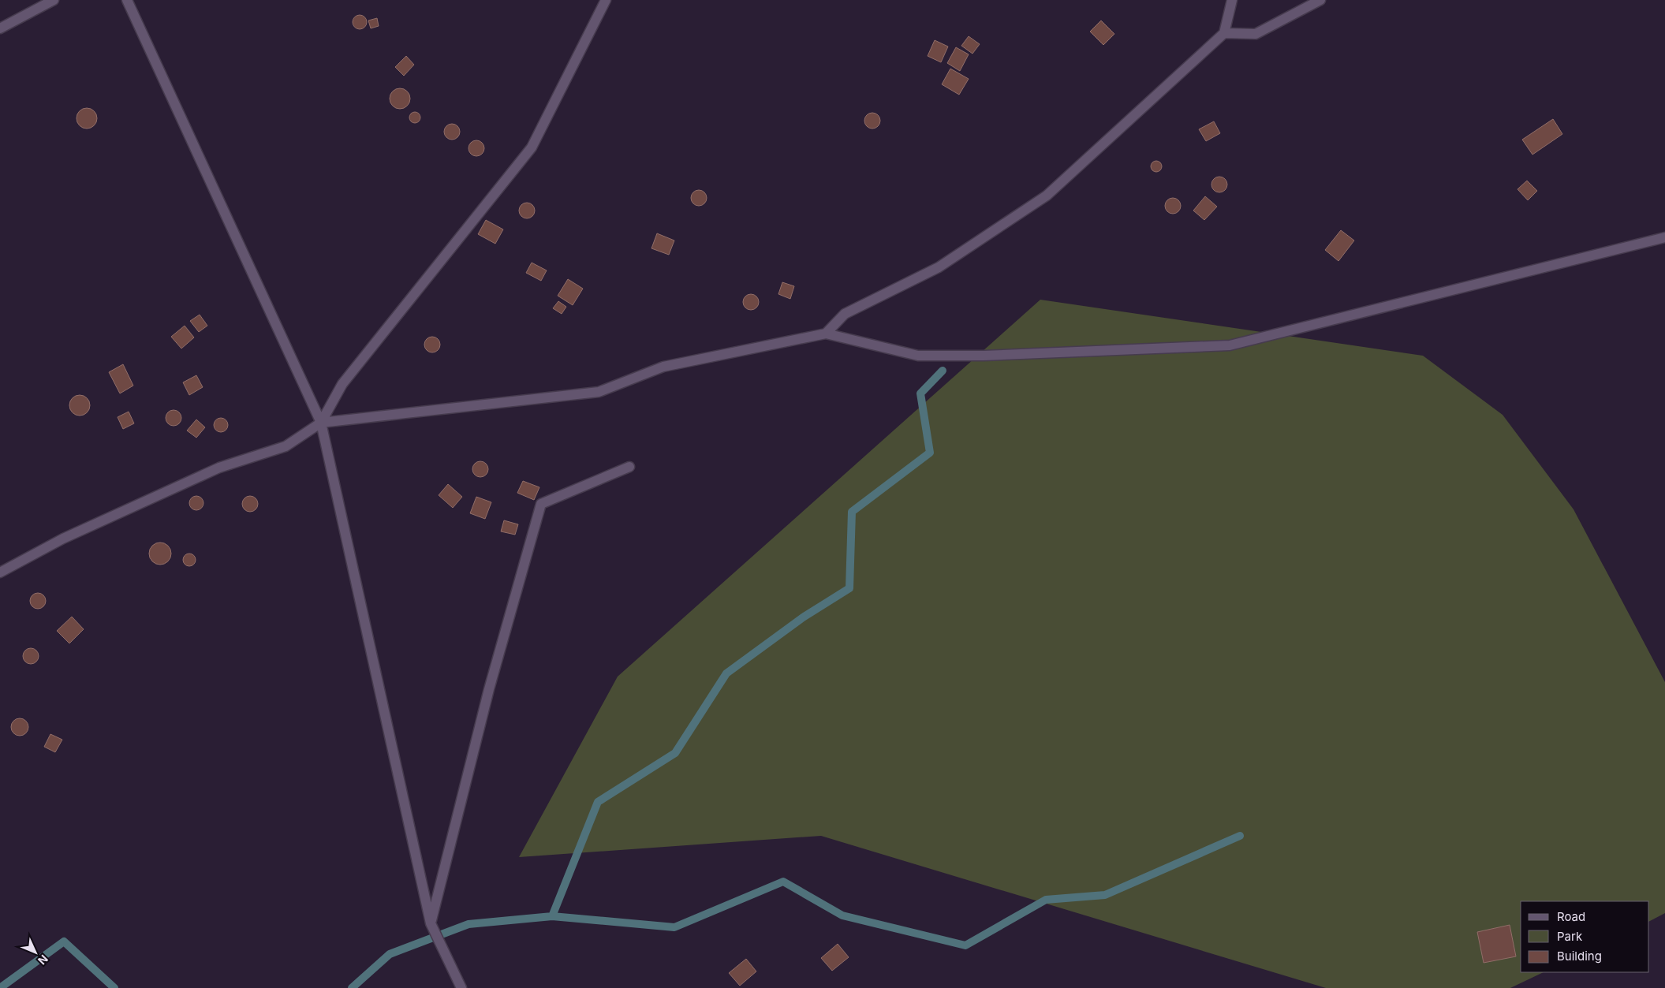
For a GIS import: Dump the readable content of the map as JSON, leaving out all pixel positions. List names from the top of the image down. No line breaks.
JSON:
{"legend":["Road","Park","Building"],"north":"bottom right"}
